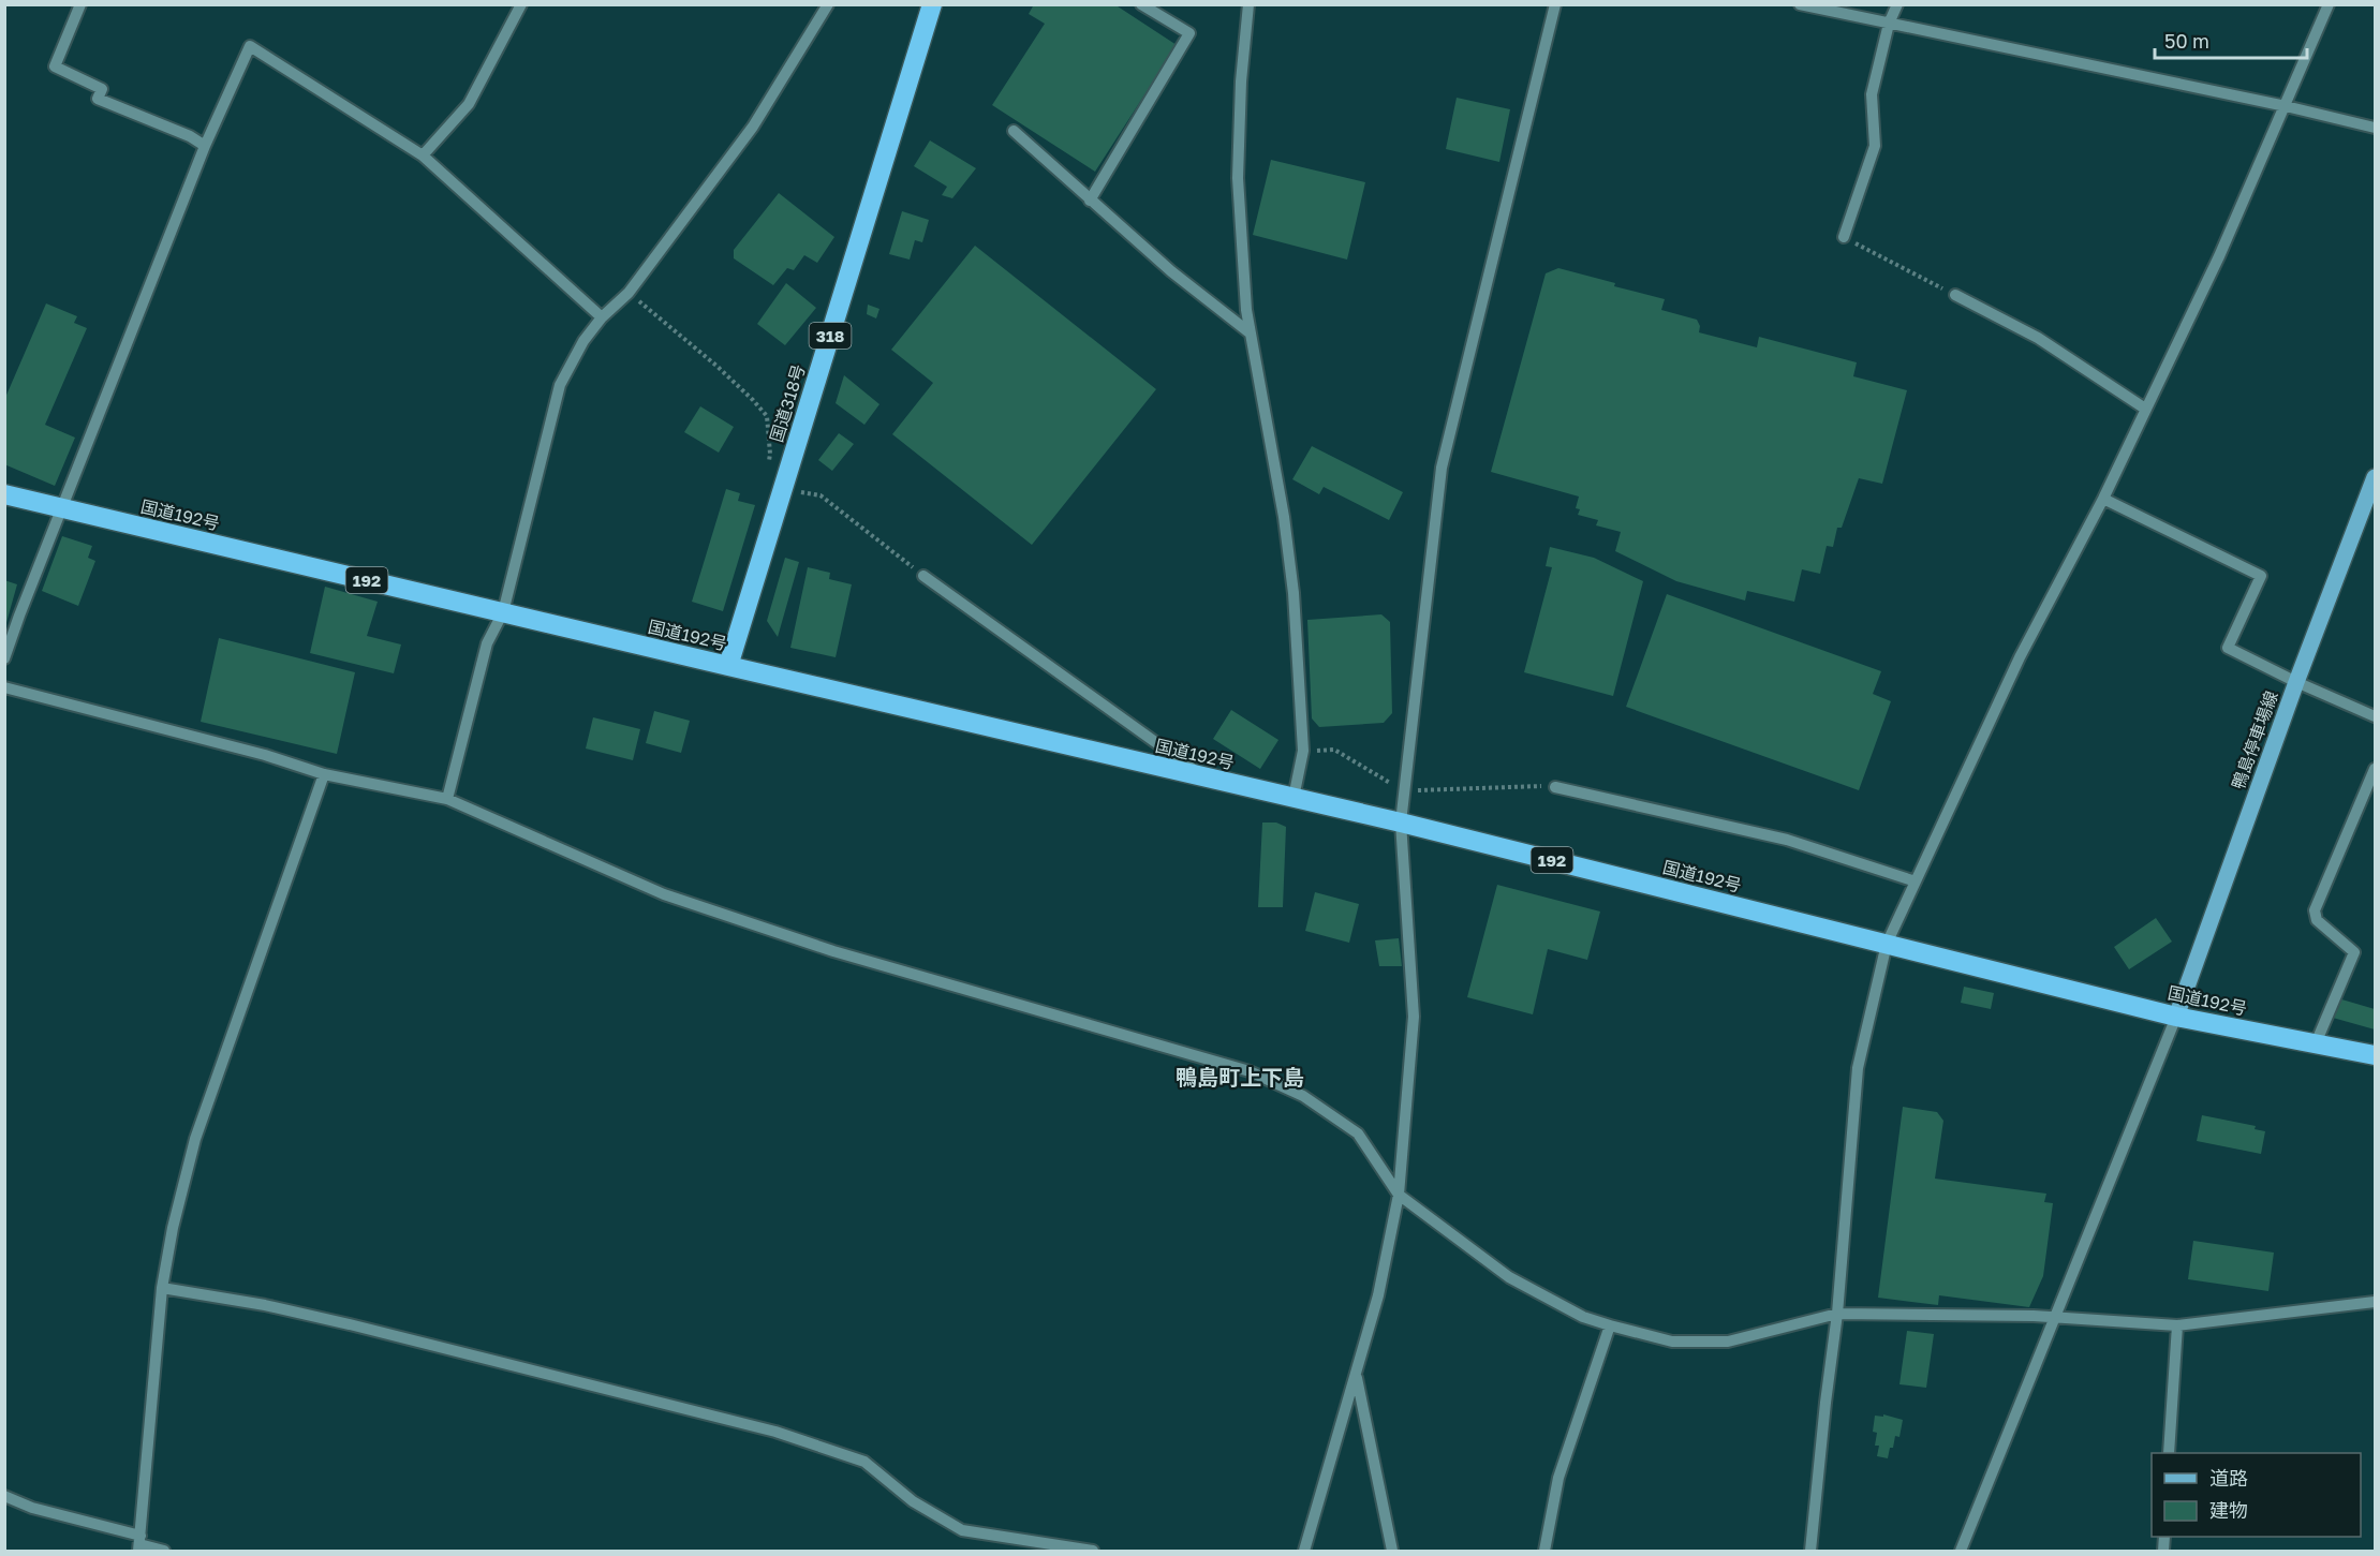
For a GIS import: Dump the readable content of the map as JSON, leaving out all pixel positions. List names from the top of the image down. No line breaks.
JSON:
{"streets":{"highway":["318","国道318号","国道192号","192"],"main road":["鴨島停車場線"]},"crossings":[["国道318号","国道192号"],["国道192号","鴨島停車場線"]],"districts":["鴨島町上下島"],"legend":["道路","建物"],"scale_bar":"50 m"}
